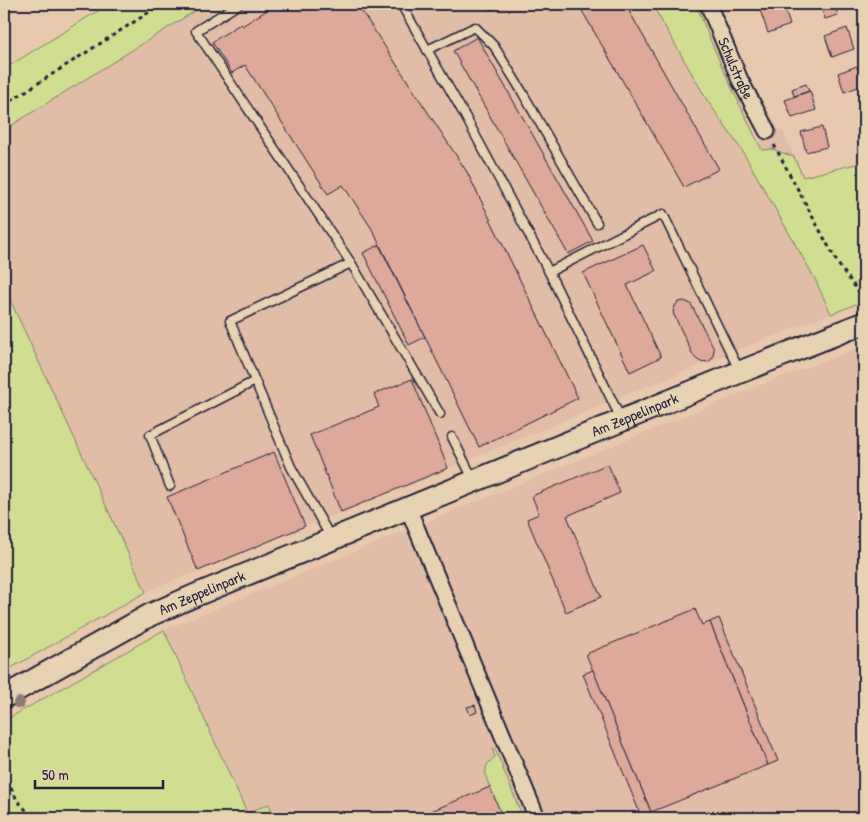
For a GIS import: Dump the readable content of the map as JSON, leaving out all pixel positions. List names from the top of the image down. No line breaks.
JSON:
{"streets":{"main road":["Am Zeppelinpark"],"street":["Schulstraße"]},"scale_bar":"50 m"}
